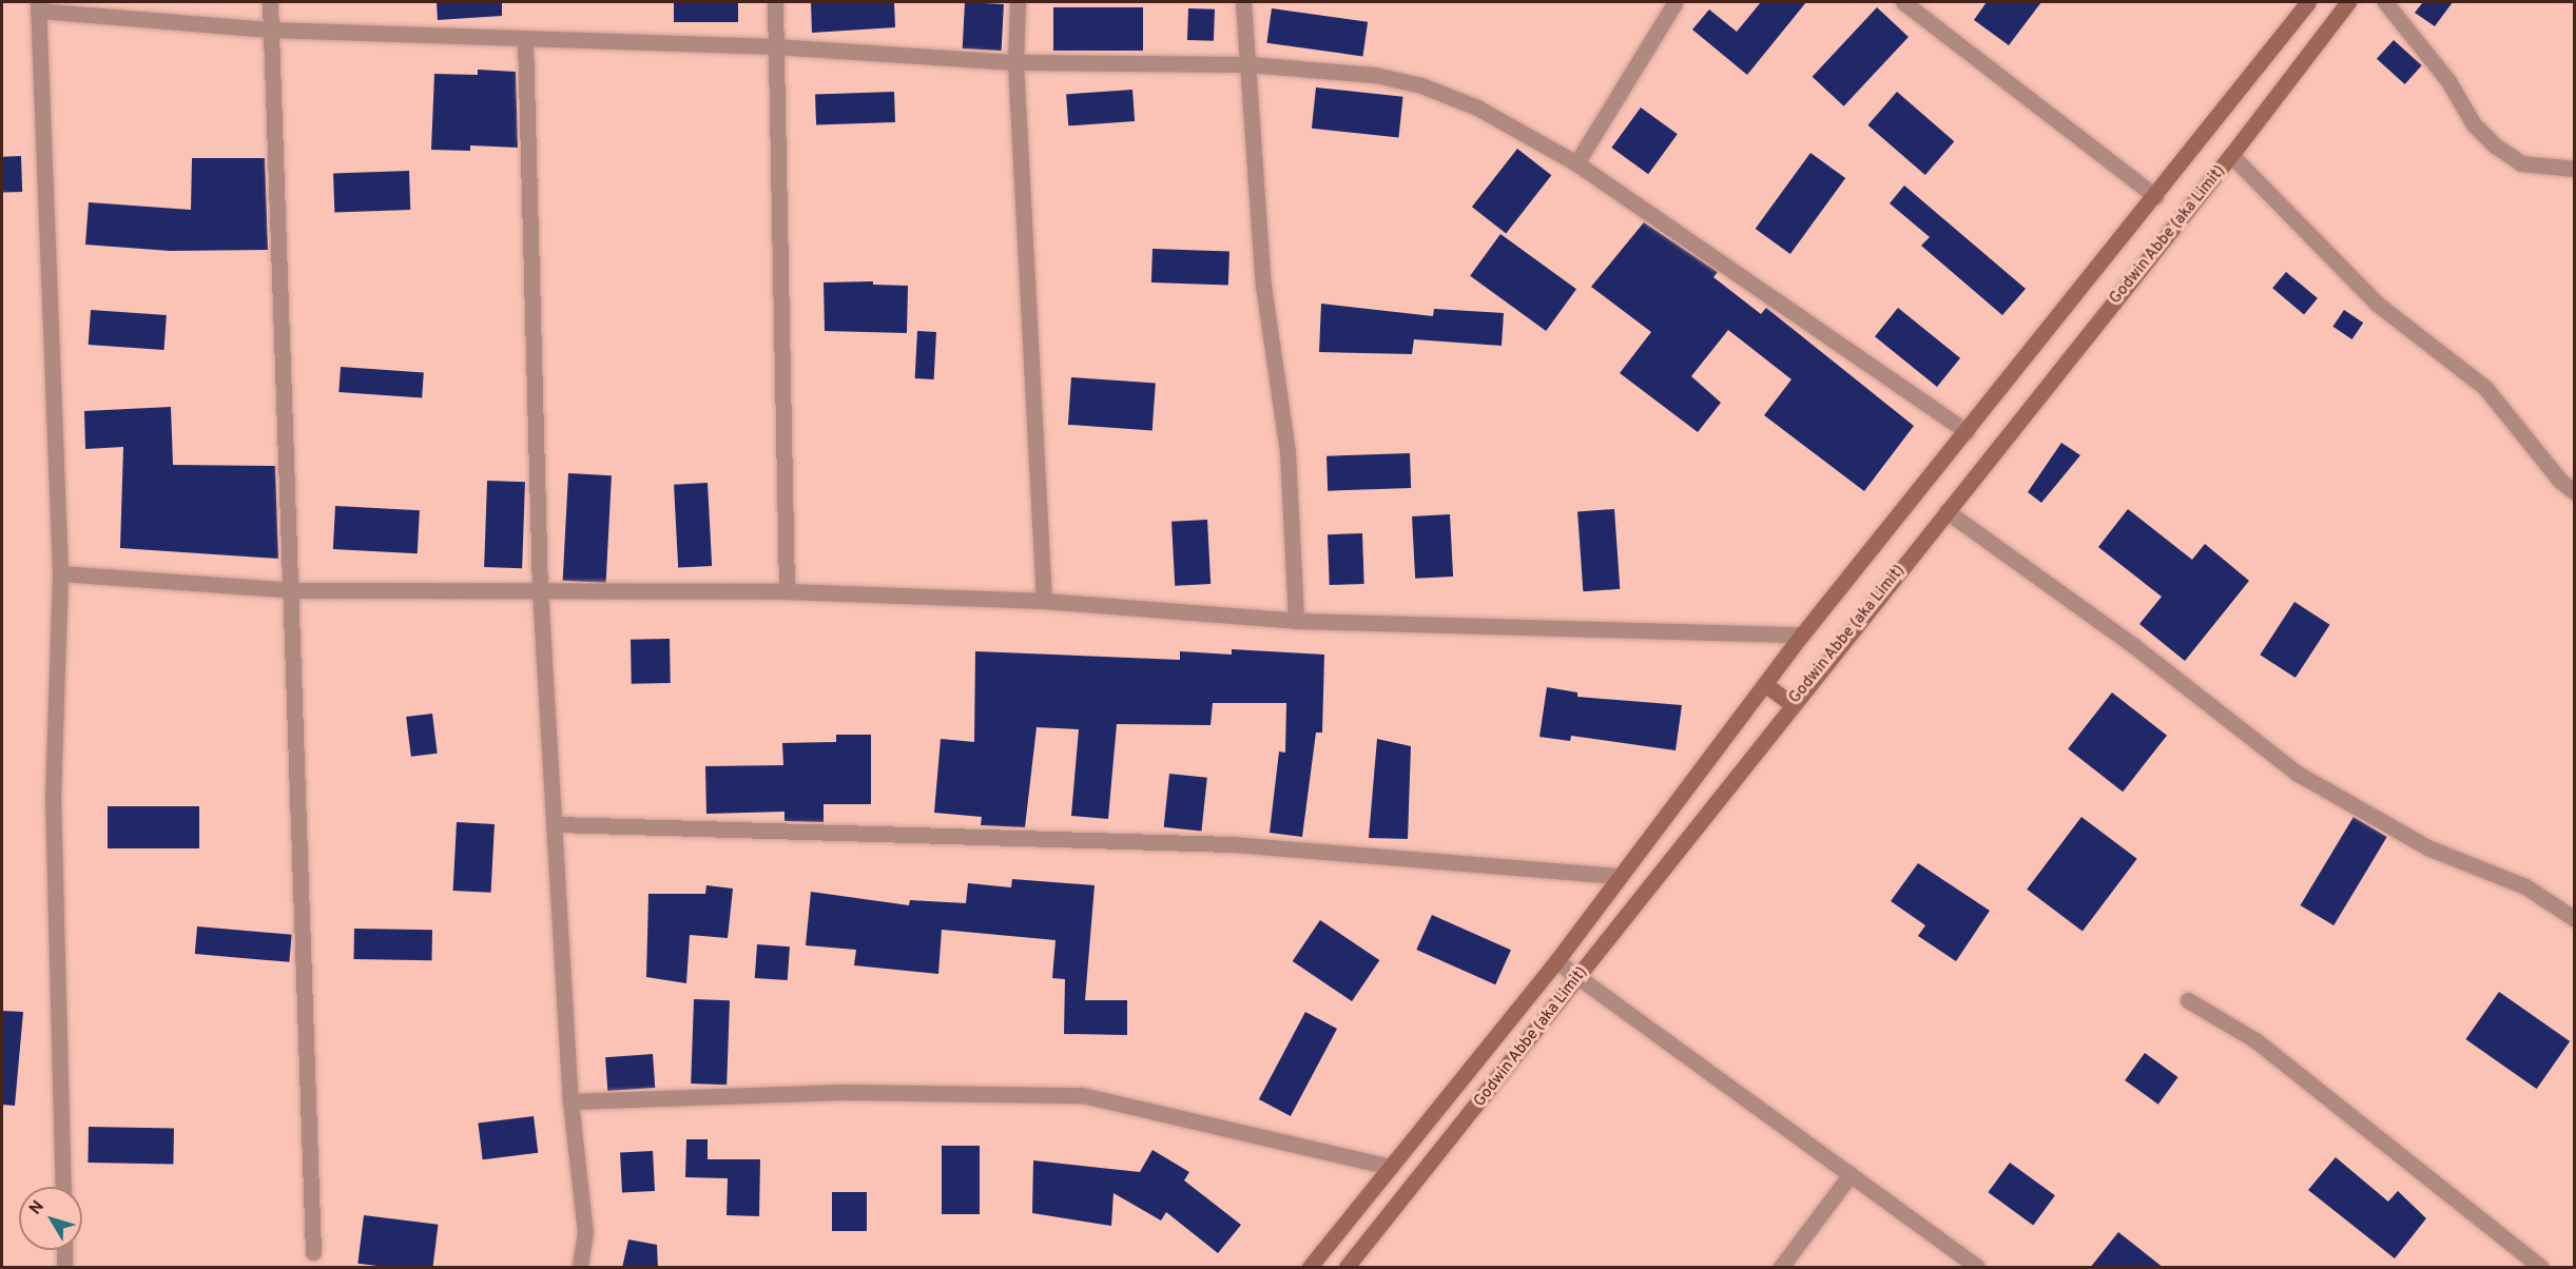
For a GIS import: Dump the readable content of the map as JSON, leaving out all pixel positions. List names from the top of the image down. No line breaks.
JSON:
{"streets":{"street":["Godwin Abbe (aka Limit)"]},"north":"top left"}
